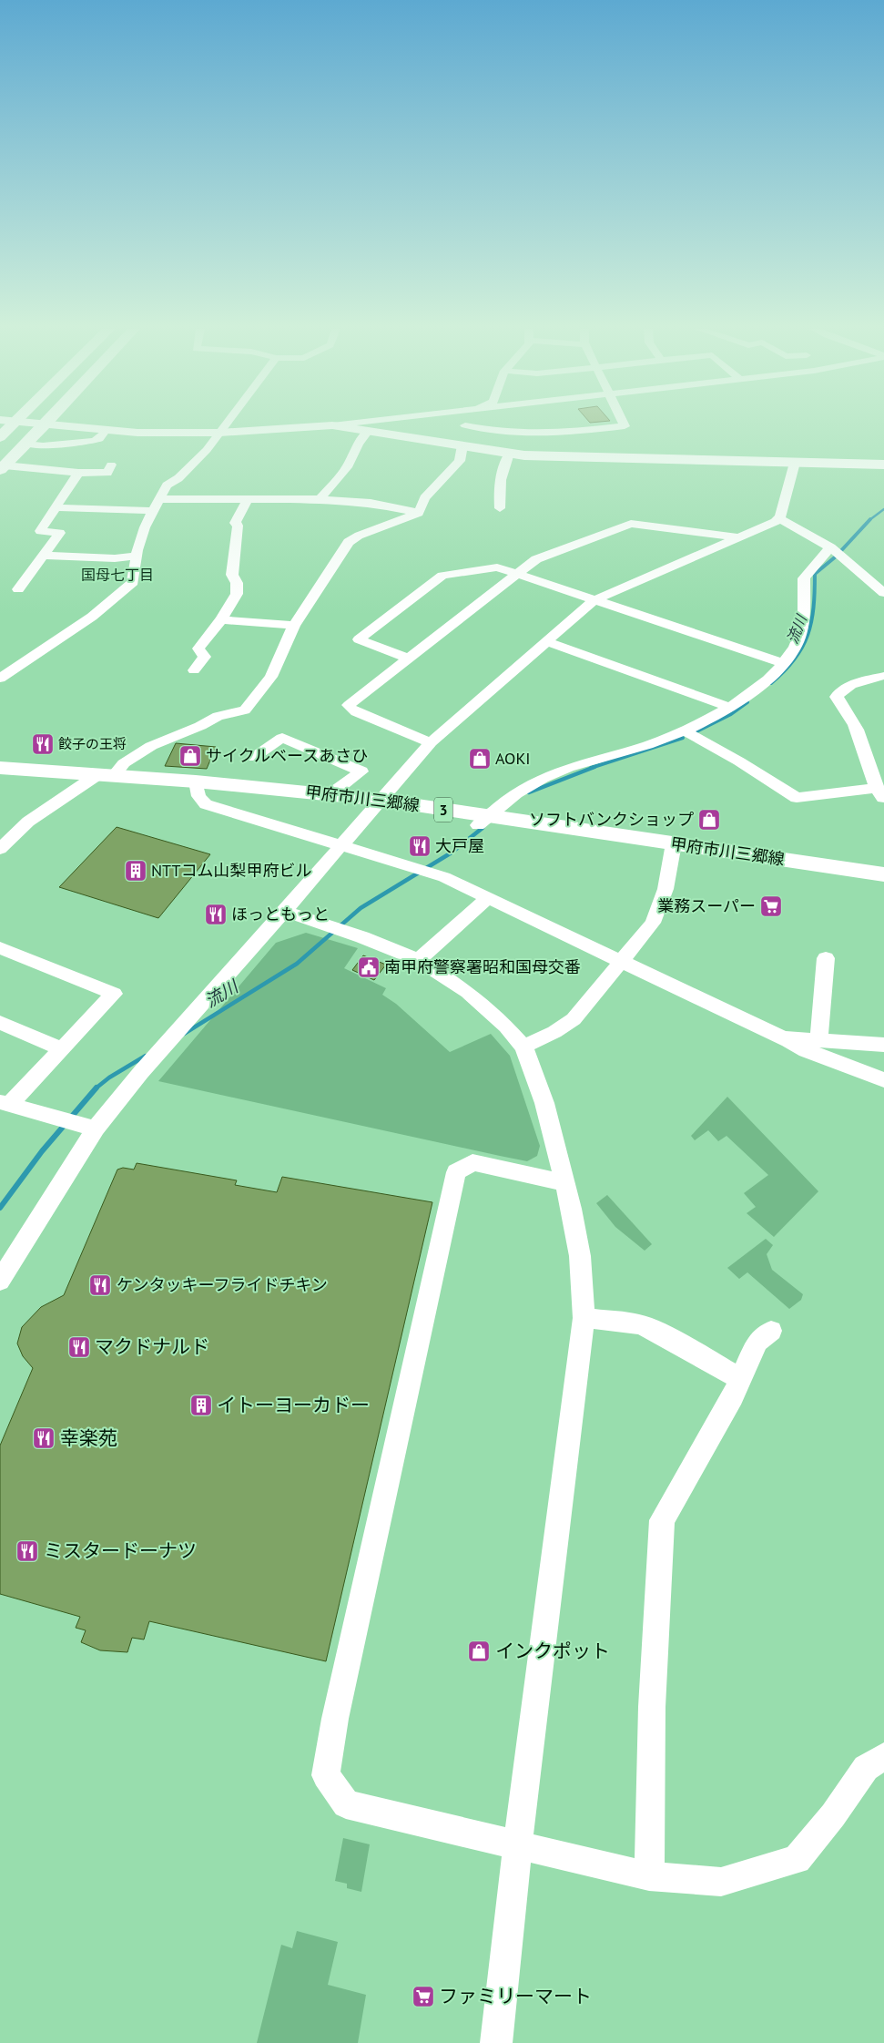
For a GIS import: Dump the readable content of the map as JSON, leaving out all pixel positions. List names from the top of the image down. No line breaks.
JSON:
{"streets":{"main road":["甲府市川三郷線","3"]},"districts":["国母七丁目"],"water":["流川"],"places":{"restaurant":["餃子の王将","大戸屋","ほっともっと","ケンタッキーフライドチキン","マクドナルド","幸楽苑","ミスタードーナツ"],"shop":["サイクルベースあさひ","AOKI","ソフトバンクショップ","インクポット"],"building":["NTTコム山梨甲府ビル","イトーヨーカドー"],"supermarket":["業務スーパー","ファミリーマート"],"public building":["南甲府警察署昭和国母交番"]}}
